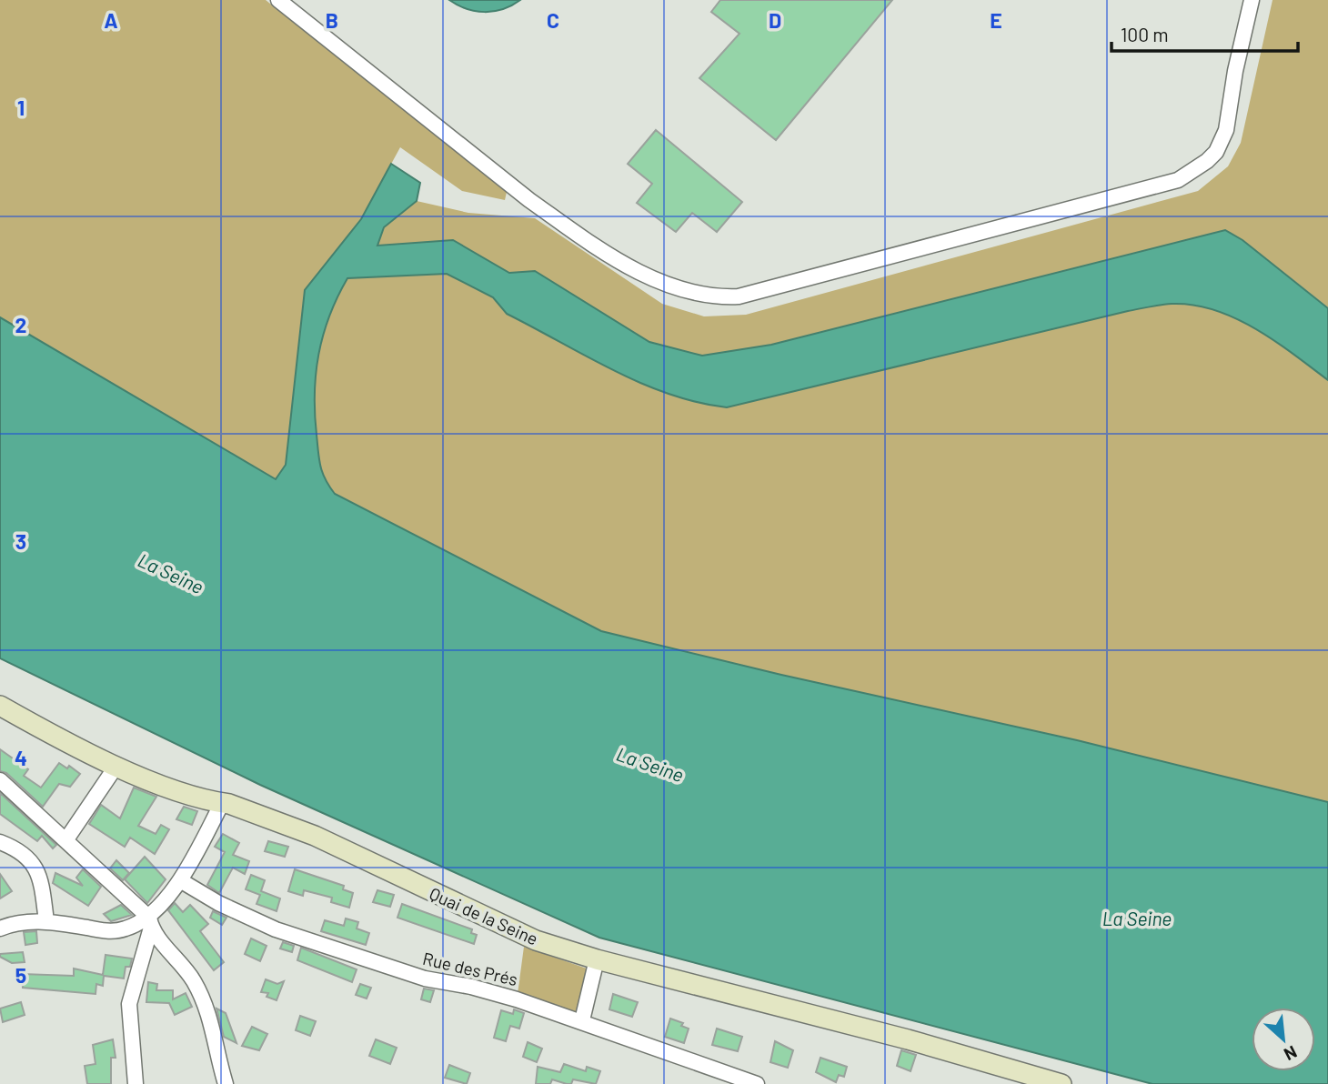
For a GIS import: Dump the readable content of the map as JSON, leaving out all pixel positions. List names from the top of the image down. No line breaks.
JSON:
{"streets":{"street":["Quai de la Seine","Rue des Prés"]},"water":["La Seine"],"scale_bar":"100 m","north":"bottom right","grid":{"columns":["A","B","C","D","E"],"rows":["1","2","3","4","5"]}}
